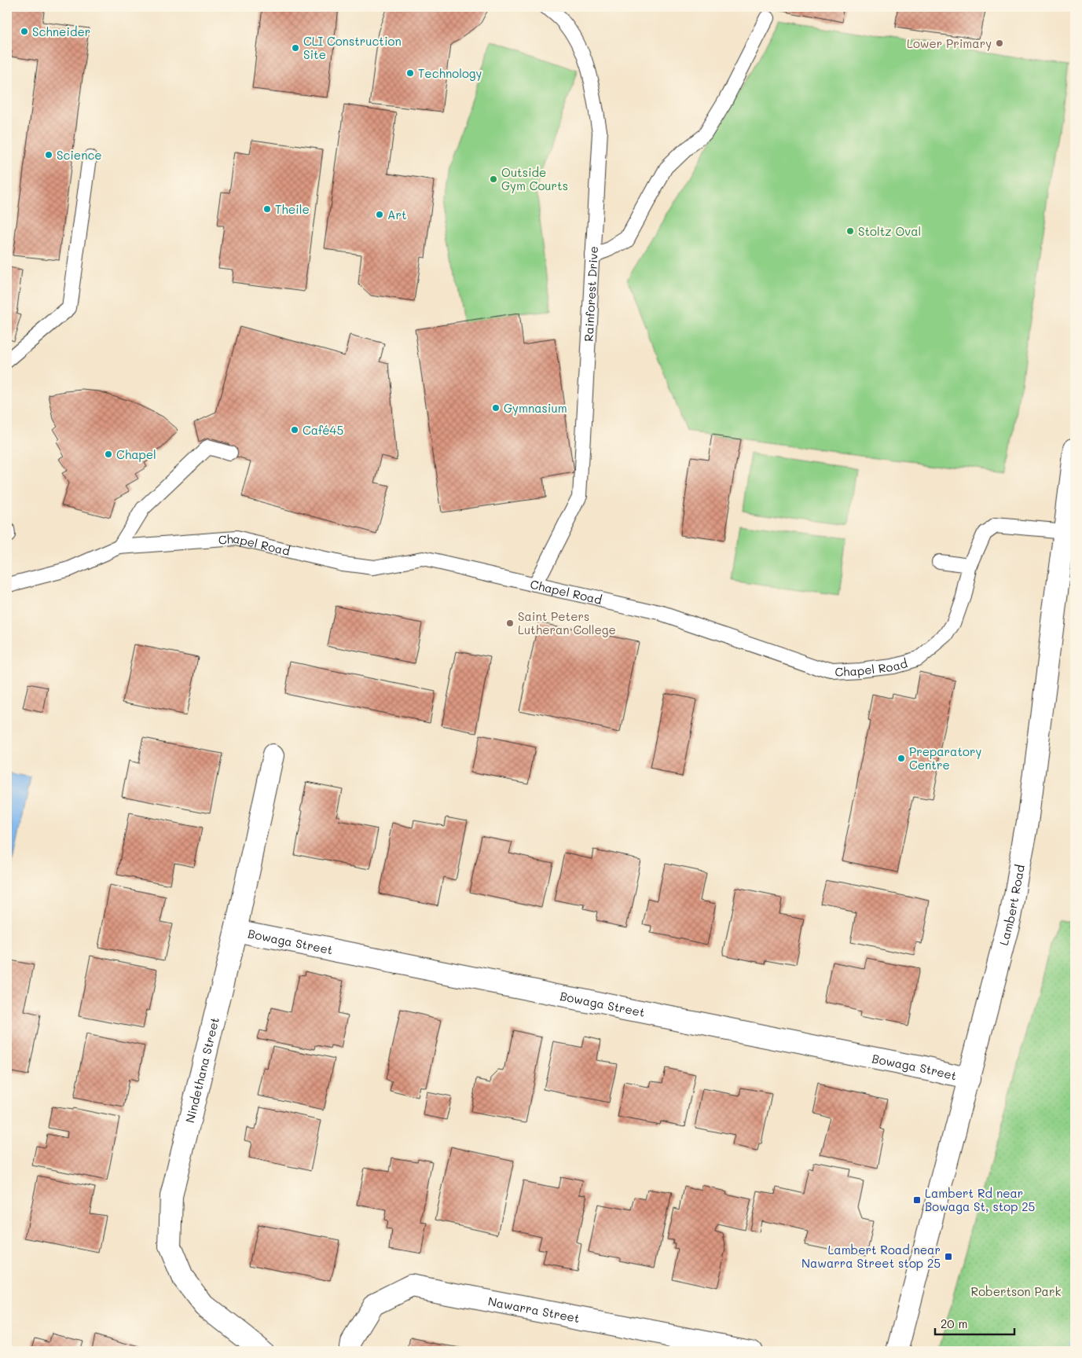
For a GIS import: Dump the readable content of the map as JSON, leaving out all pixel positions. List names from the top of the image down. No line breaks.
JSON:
{"streets":{"street":["Lambert Road","Bowaga Street","Nindethana Street","Nawarra Street"],"lane":["Rainforest Drive","Chapel Road"]},"crossings":[["Rainforest Drive","Chapel Road"],["Chapel Road","Lambert Road"],["Lambert Road","Bowaga Street"],["Bowaga Street","Nindethana Street"]],"parks":["Robertson Park"],"places":{"other":["Schneider","Lower Primary","CLI Construction Site","Technology","Science","Outside Gym Courts","Theile","Art","Stoltz Oval","Gymnasium","Café45","Chapel","Saint Peters Lutheran College","Preparatory Centre"],"transit":["Lambert Rd near Bowaga St, stop 25","Lambert Road near Nawarra Street stop 25"]},"scale_bar":"20 m"}
